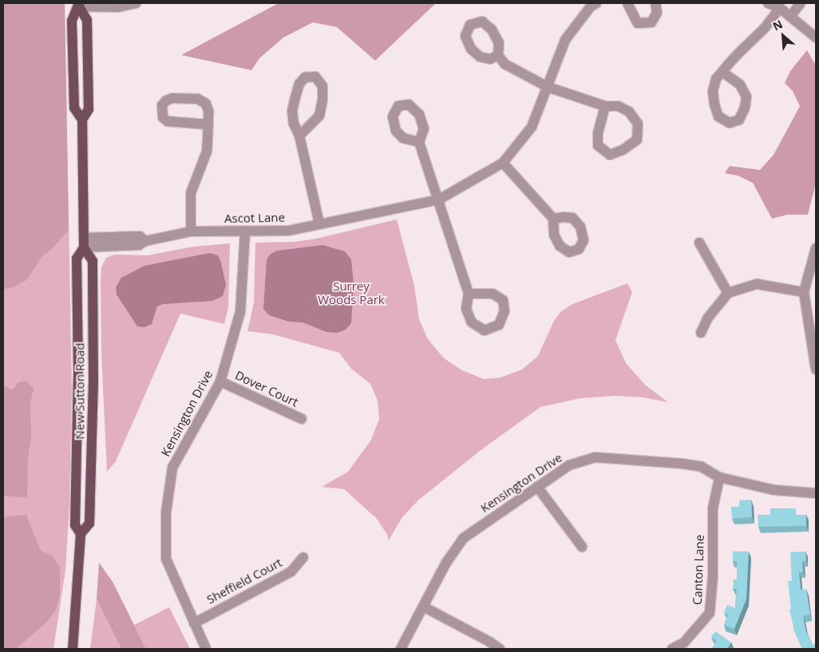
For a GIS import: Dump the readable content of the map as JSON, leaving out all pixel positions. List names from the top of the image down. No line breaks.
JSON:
{"streets":{"main road":["New Sutton Road"],"street":["Ascot Lane","Dover Court","Kensington Drive","Canton Lane","Sheffield Court"]},"crossings":[["Ascot Lane","New Sutton Road"],["Ascot Lane","Kensington Drive"],["Dover Court","Kensington Drive"],["Kensington Drive","Canton Lane"],["Kensington Drive","Sheffield Court"]],"parks":["Surrey Woods Park"],"north":"top left"}
